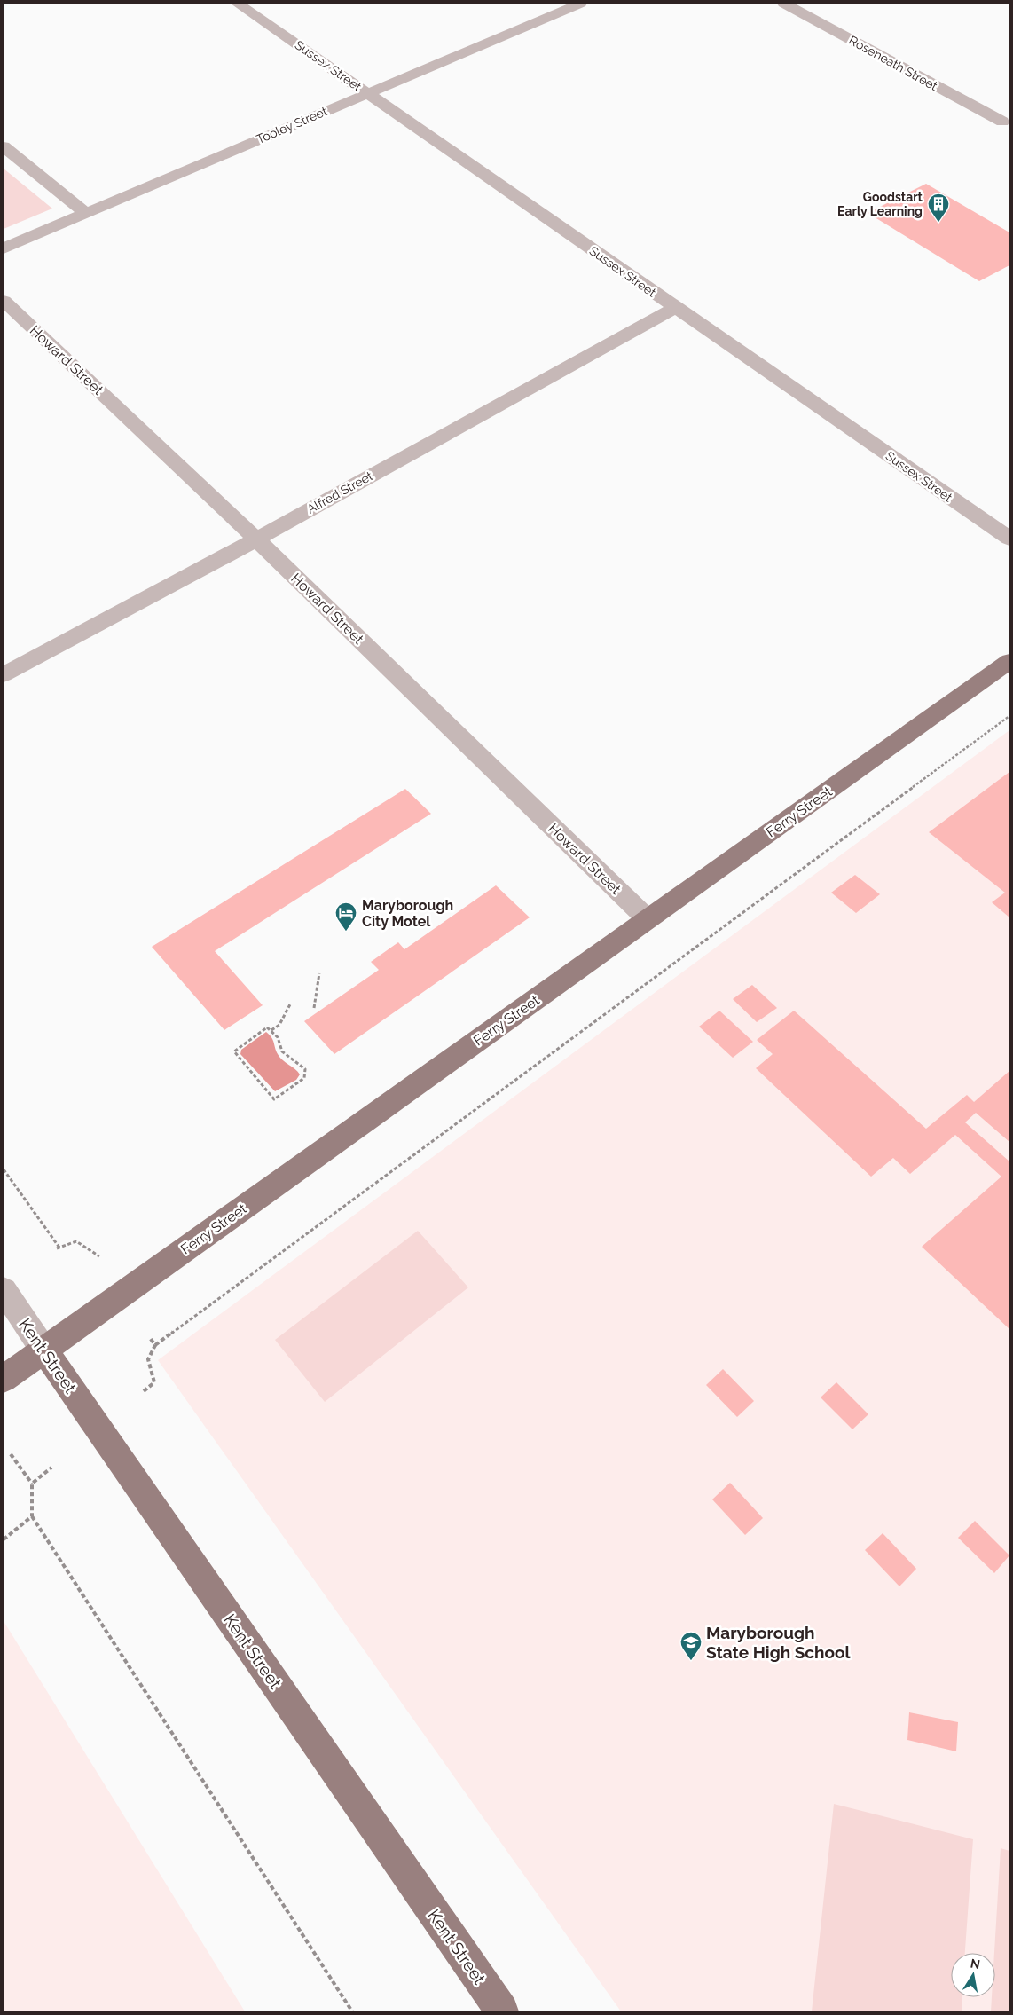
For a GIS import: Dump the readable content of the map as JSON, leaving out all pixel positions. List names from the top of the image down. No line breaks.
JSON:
{"streets":{"main road":["Ferry Street","Kent Street"],"street":["Roseneath Street","Sussex Street","Tooley Street","Howard Street","Alfred Street"]},"crossings":[["Sussex Street","Tooley Street"],["Sussex Street","Alfred Street"],["Howard Street","Alfred Street"],["Howard Street","Ferry Street"],["Ferry Street","Kent Street"]],"places":{"building":["Goodstart Early Learning"],"hotel":["Maryborough City Motel"],"school or university":["Maryborough State High School"]},"north":"top"}
